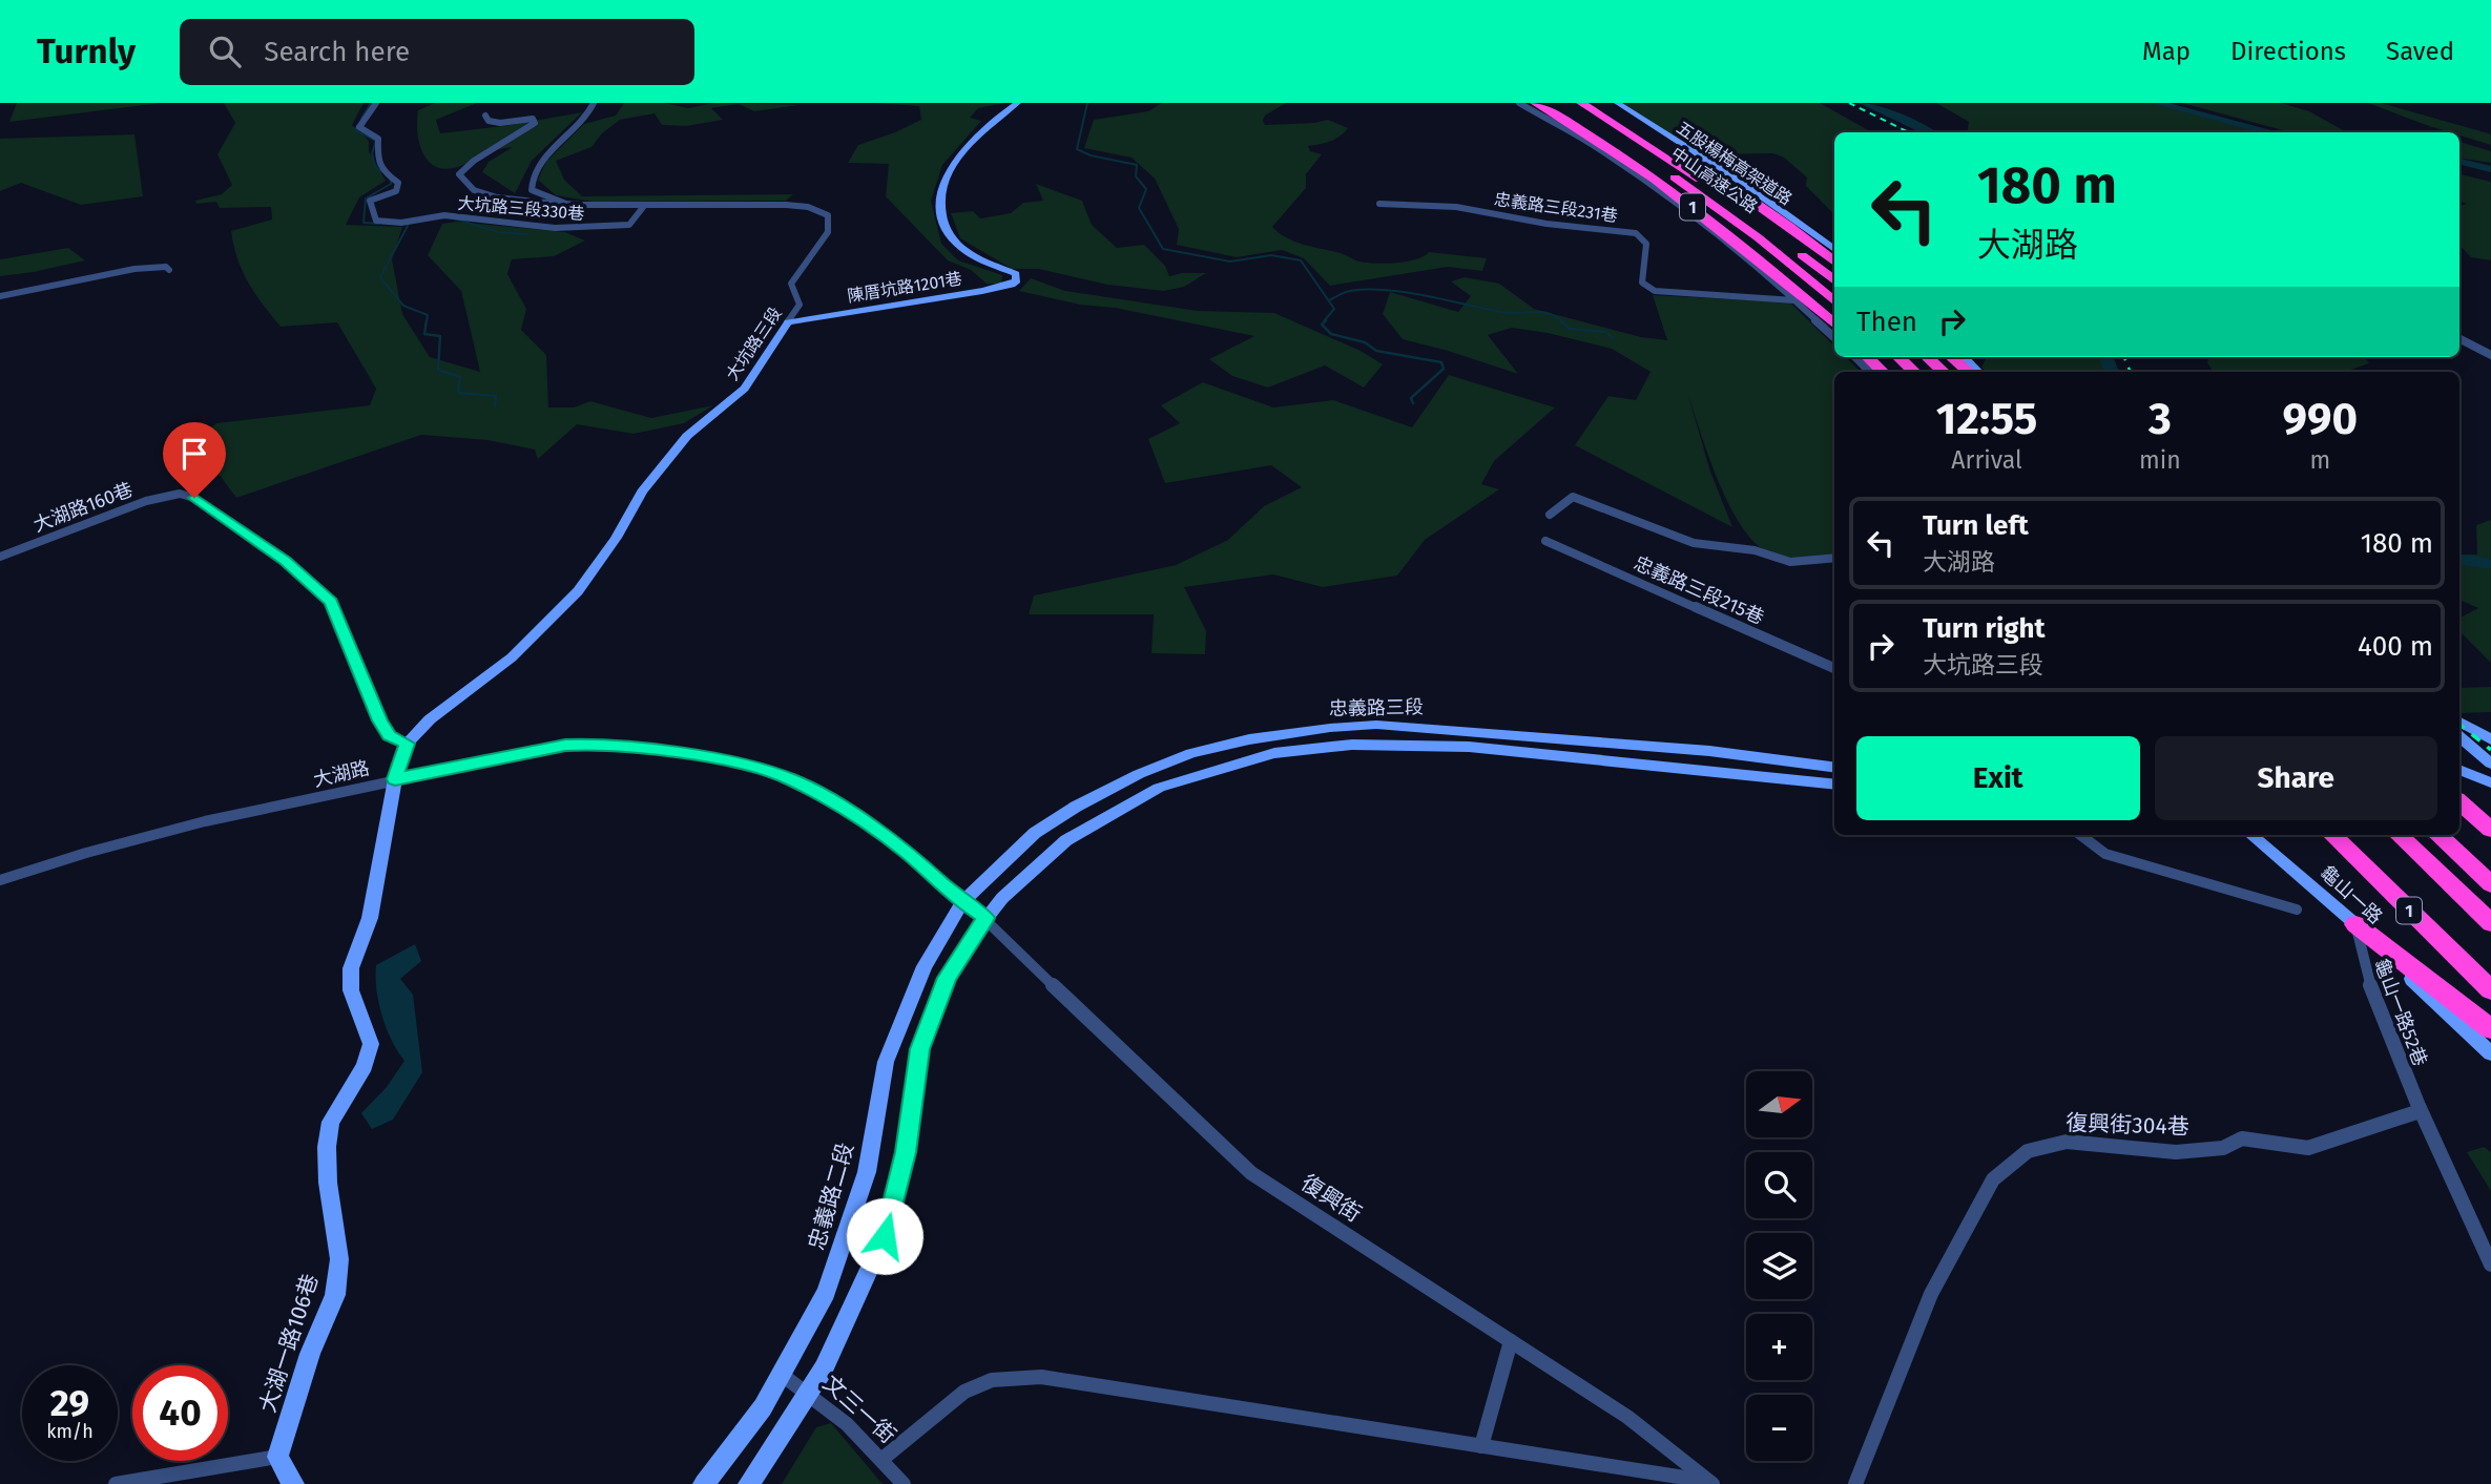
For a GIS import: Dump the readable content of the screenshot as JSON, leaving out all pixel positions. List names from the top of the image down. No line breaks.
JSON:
{"streets":{"highway":["五股楊梅高架道路","中山高速公路","1"],"street":["忠義路三段231巷","大坑路三段330巷","陳厝坑路1201巷","大坑路三段","大湖路160巷","忠義路三段215巷","忠義路三段","大湖路","龜山一路","龜山一路52巷","復興街304巷","忠義路二段","復興街","大湖一路106巷","文三一街"]},"crossings":[["大坑路三段330巷","大坑路三段"],["陳厝坑路1201巷","大坑路三段"],["大坑路三段","大湖路160巷"],["大坑路三段","大湖路"],["大坑路三段","大湖一路106巷"],["忠義路三段","大湖路"],["忠義路三段","忠義路二段"],["忠義路三段","復興街"],["大湖路","忠義路二段"],["大湖路","復興街"],["大湖路","大湖一路106巷"],["龜山一路","龜山一路52巷"],["龜山一路52巷","復興街304巷"],["忠義路二段","復興街"],["忠義路二段","文三一街"]],"north":"right","page":{"header":"Turnly","search":"Search here","nav":["Map","Directions","Saved"],"turn":["180 m","大湖路"],"then":"Then","eta":["12:55","Arrival","3","min","990","m"],"list":[{"name":"Turn left","note":"大湖路","value":"180 m"},{"name":"Turn right","note":"大坑路三段","value":"400 m"}],"buttons":["Exit","Share"],"map_buttons":["+","−"],"speed":"29 km/h","limit":"40"}}
